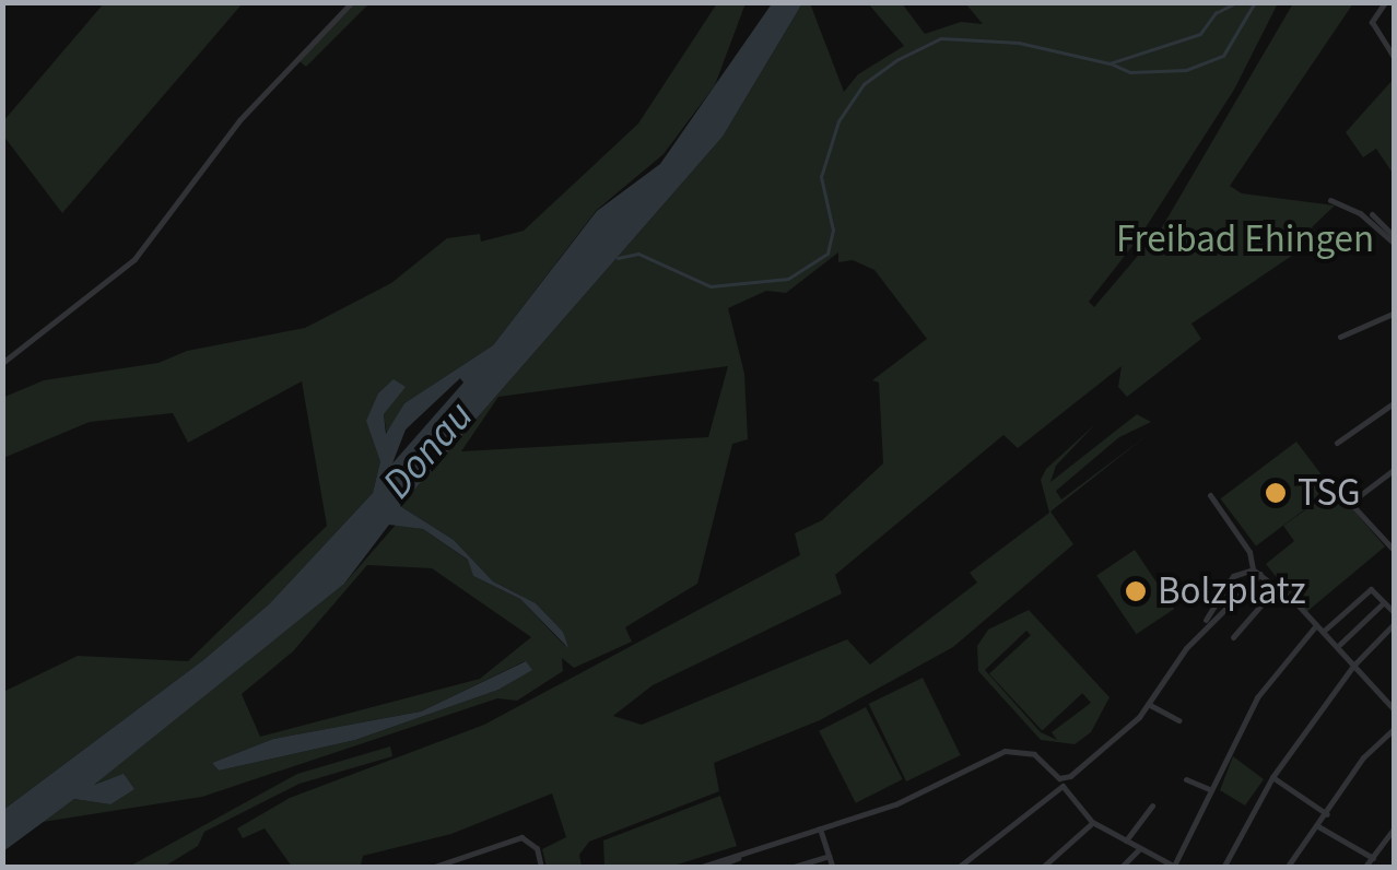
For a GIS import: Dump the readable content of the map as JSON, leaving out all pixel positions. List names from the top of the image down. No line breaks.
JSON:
{"water":["Donau"],"parks":["Freibad Ehingen"],"places":["TSG","Bolzplatz"]}
